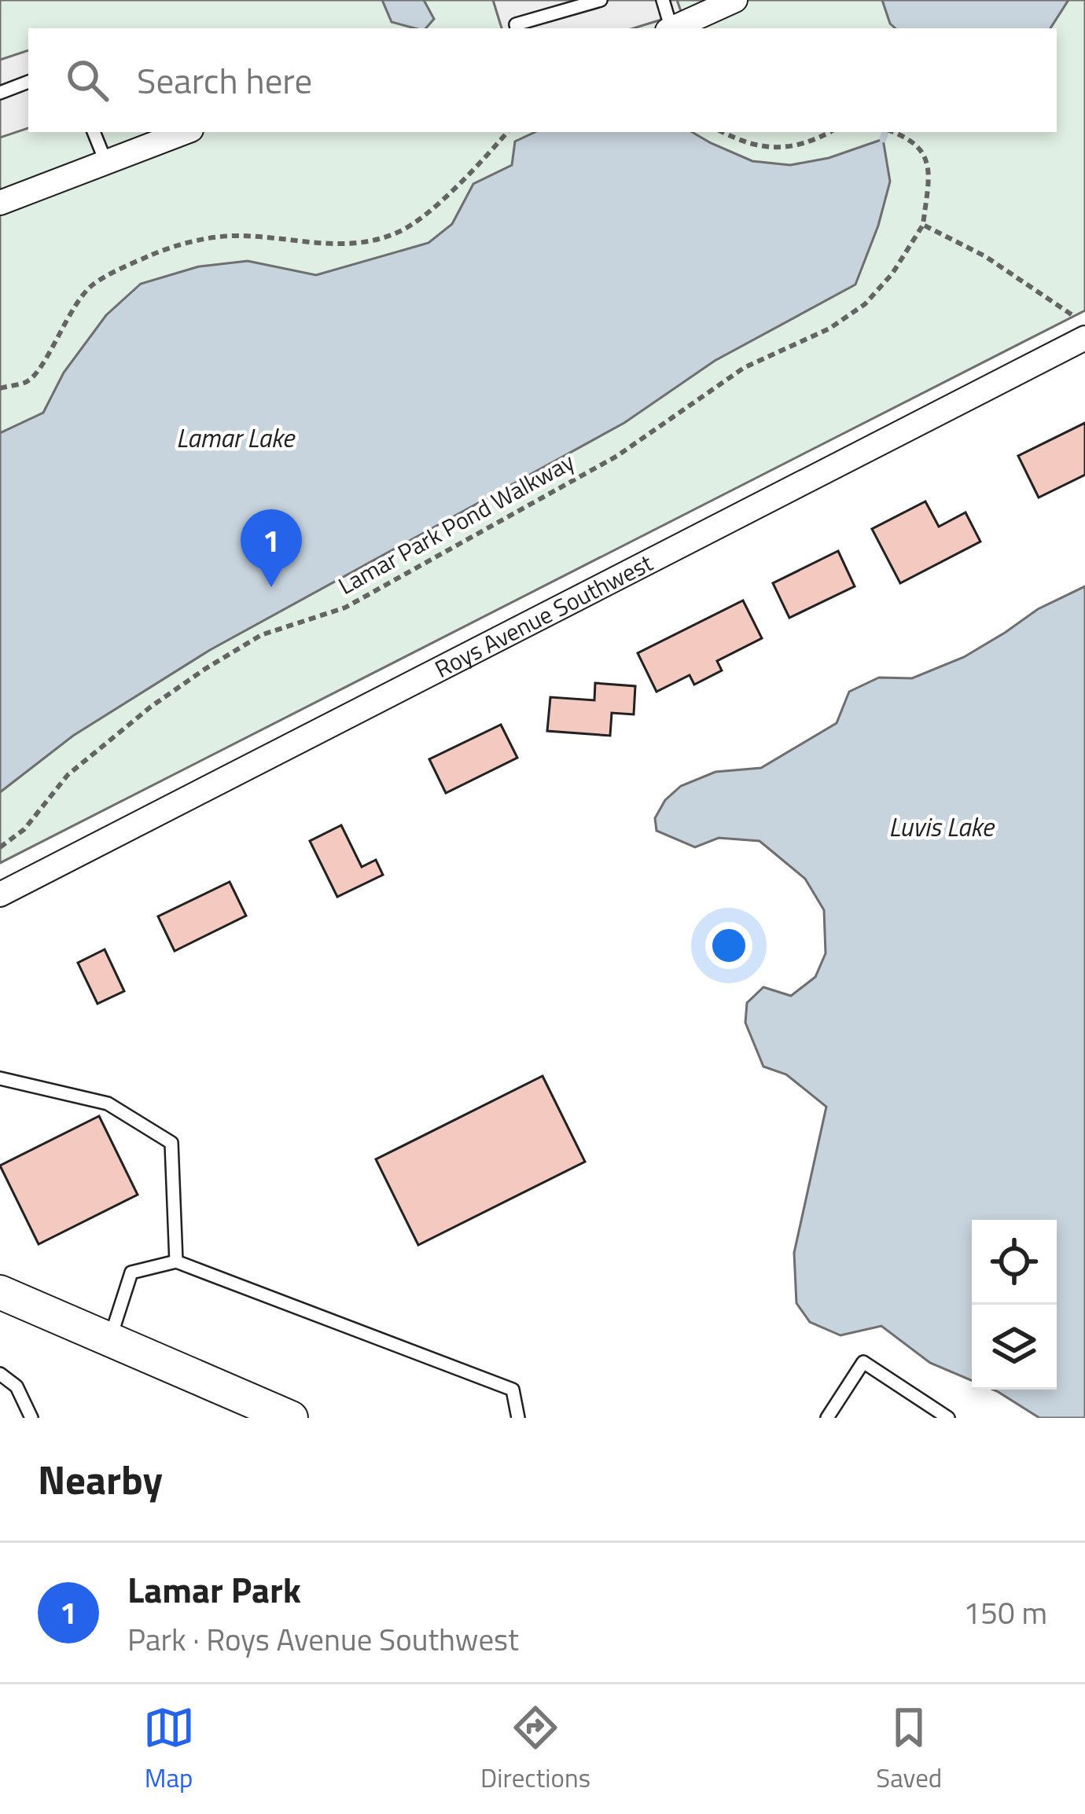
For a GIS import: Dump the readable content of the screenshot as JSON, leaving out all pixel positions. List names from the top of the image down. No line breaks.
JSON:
{"streets":{"street":["Roys Avenue Southwest"],"path":["Lamar Park Pond Walkway"]},"water":["Lamar Lake","Luvis Lake"],"page":{"search":"Search here","pins":"1","heading":"Nearby","list":[{"mark":"1","name":"Lamar Park","note":"Park · Roys Avenue Southwest","value":"150 m"}],"nav":["Map","Directions","Saved"]}}
